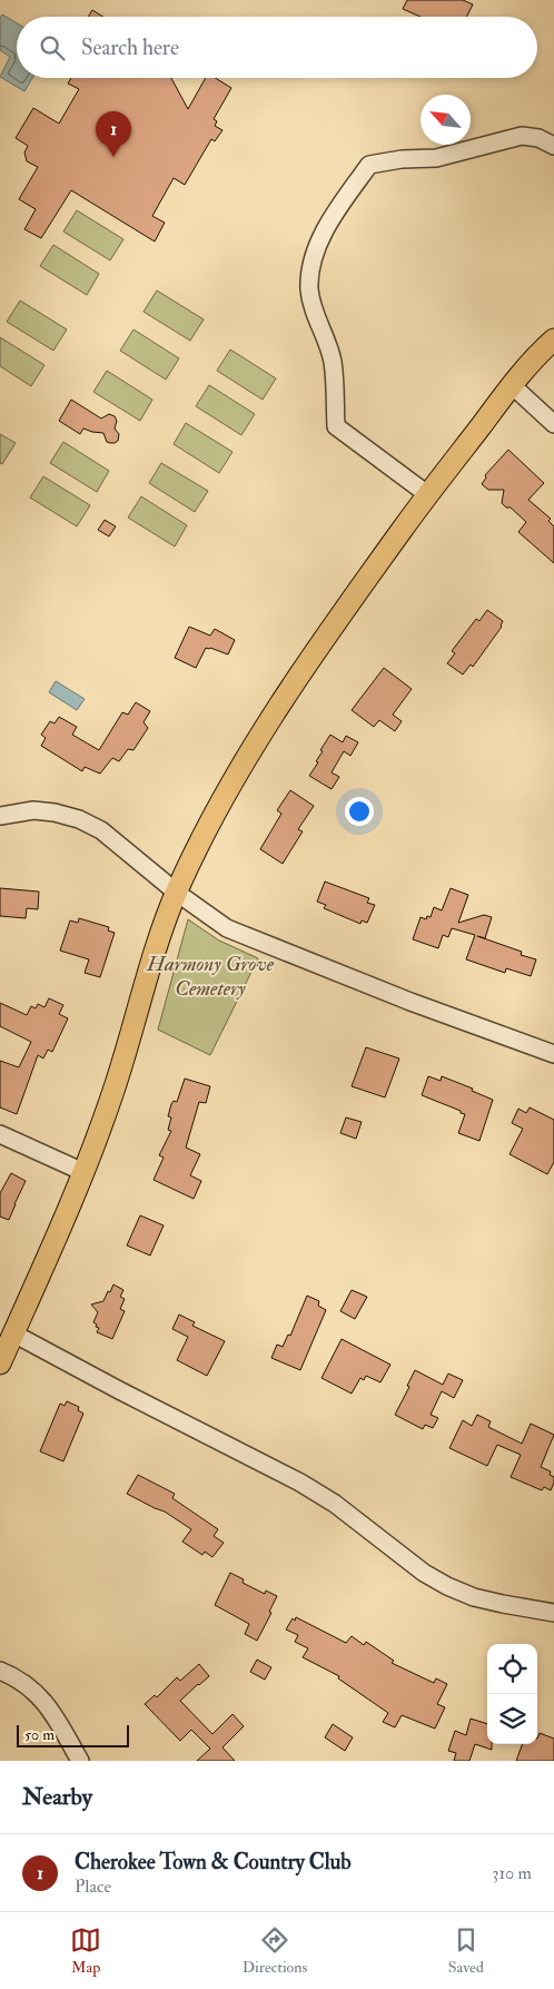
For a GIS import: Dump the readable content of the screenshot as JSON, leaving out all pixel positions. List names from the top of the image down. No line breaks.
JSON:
{"parks":["Harmony Grove Cemetery"],"scale_bar":"50 m","north":"top left","page":{"search":"Search here","pins":"1","scale":"50 m","heading":"Nearby","list":[{"mark":"1","name":"Cherokee Town & Country Club","note":"Place","value":"310 m"}],"nav":["Map","Directions","Saved"]}}
